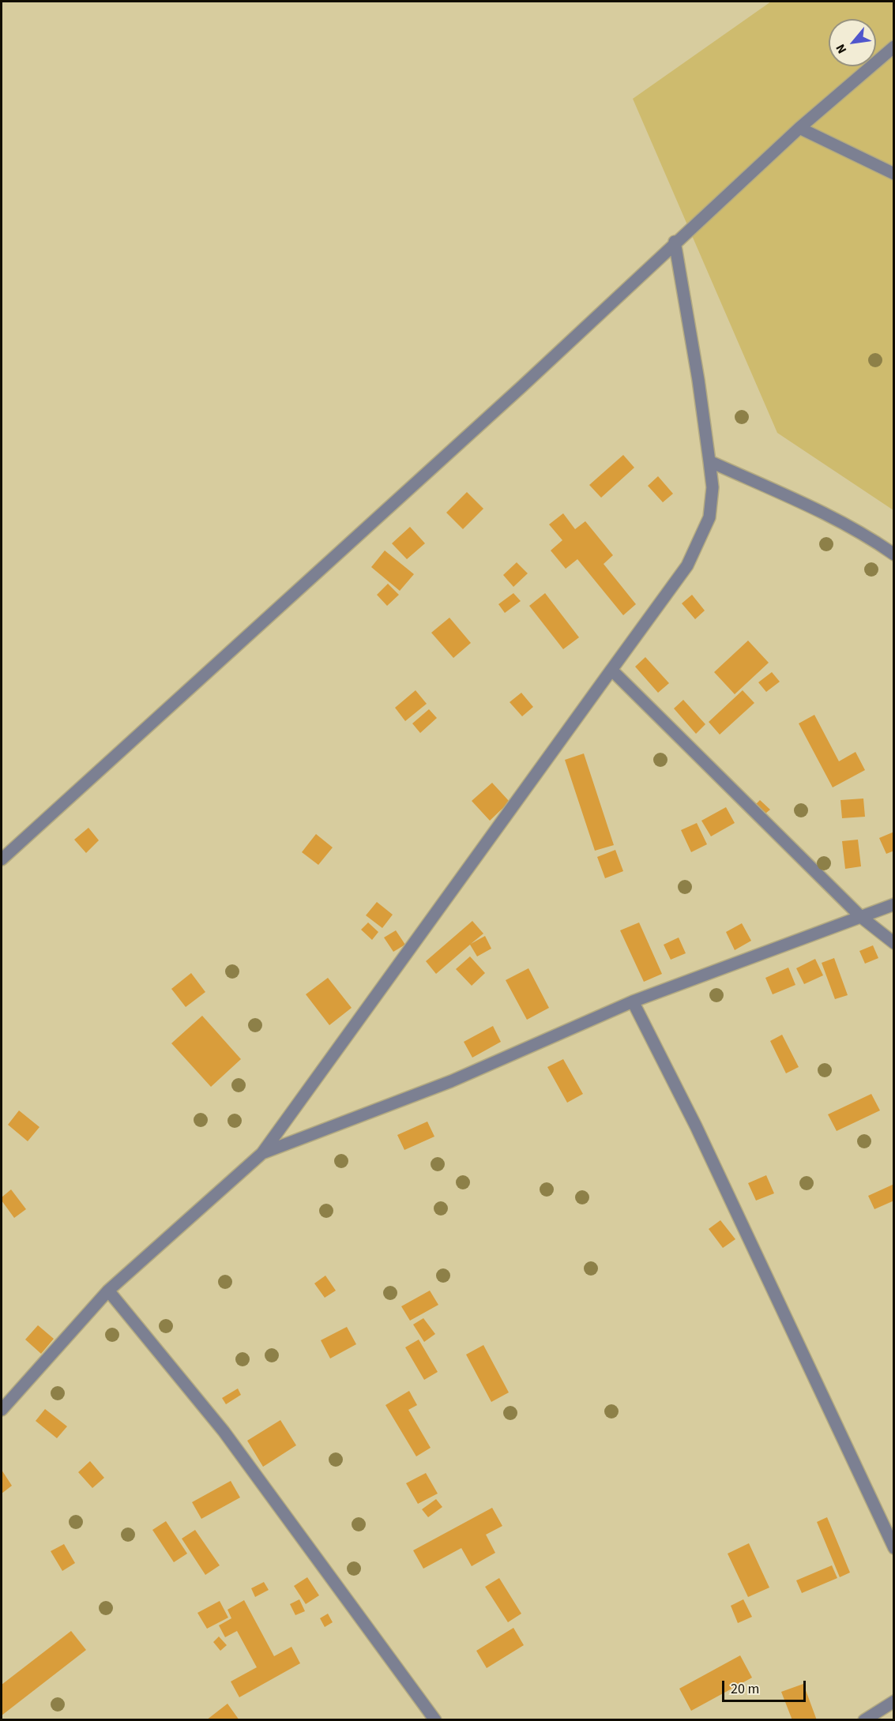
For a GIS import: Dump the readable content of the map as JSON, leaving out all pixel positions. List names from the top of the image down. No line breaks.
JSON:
{"scale_bar":"20 m","north":"bottom left"}
